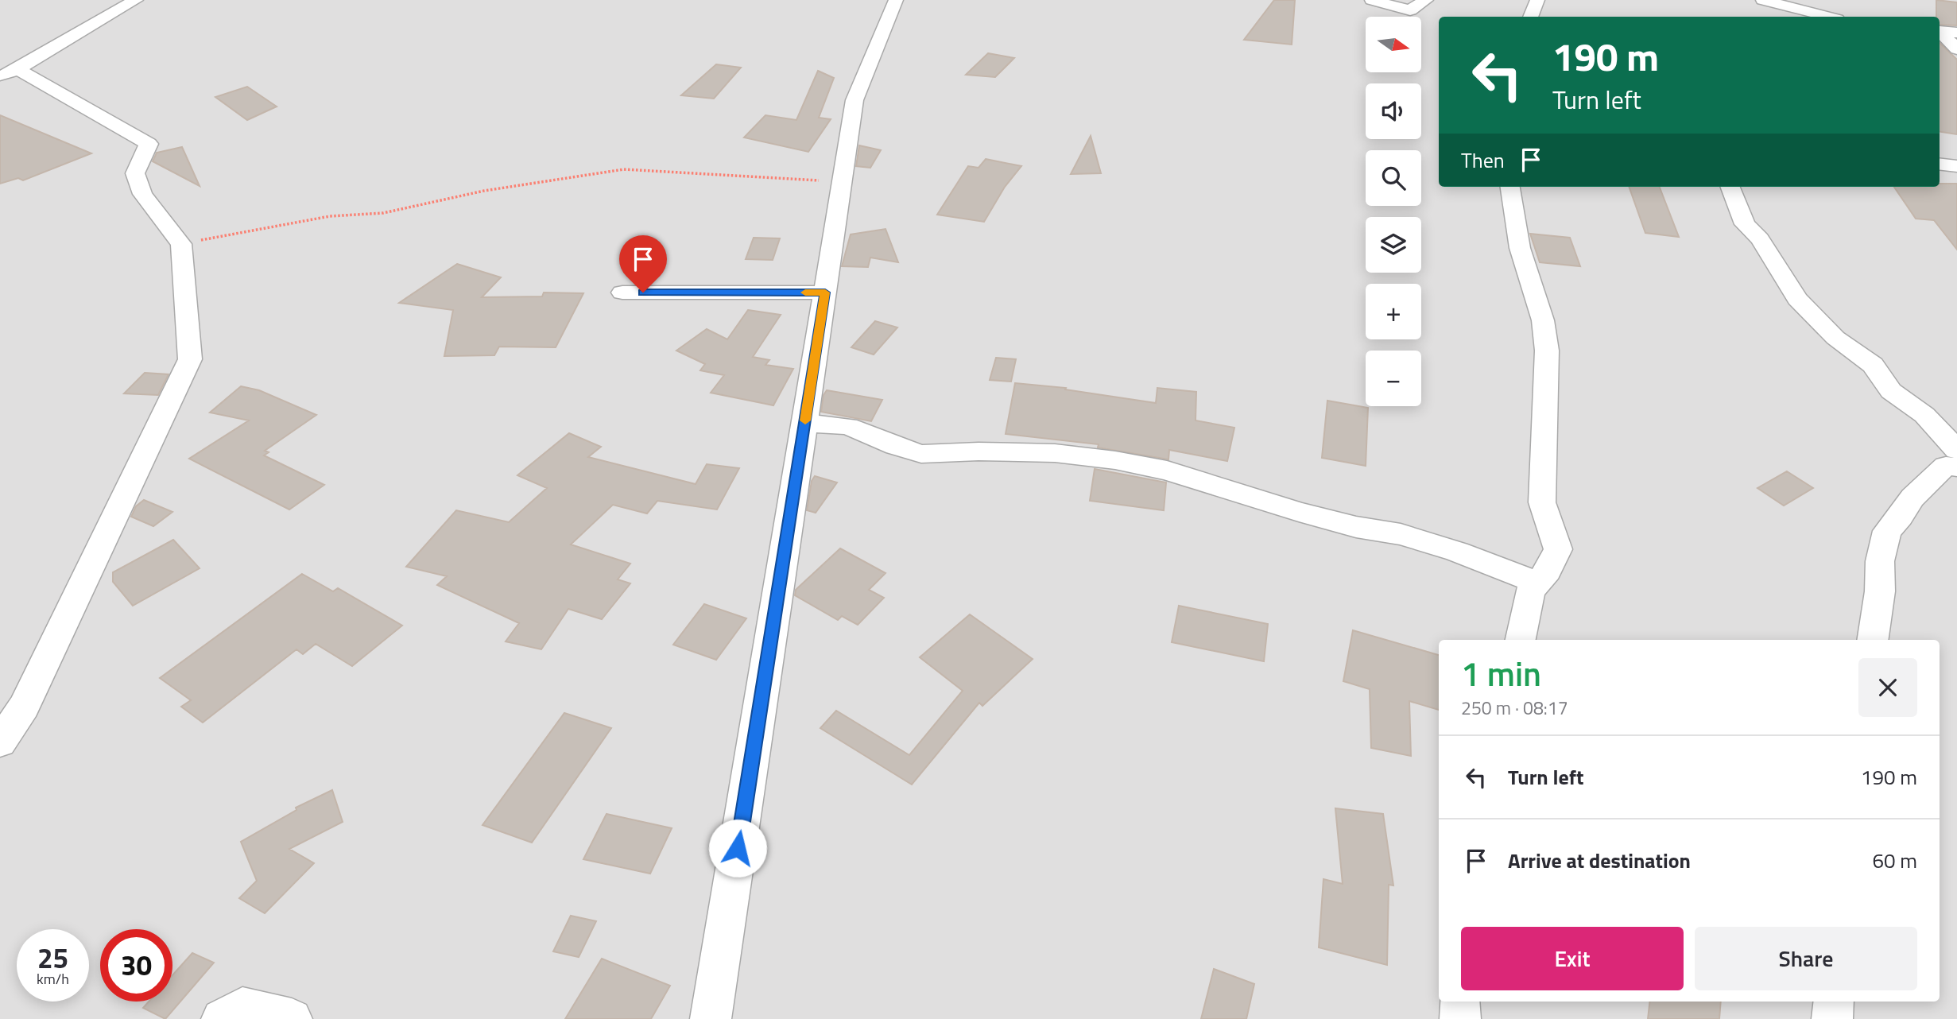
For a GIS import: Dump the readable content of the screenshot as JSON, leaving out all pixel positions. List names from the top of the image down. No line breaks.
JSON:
{"north":"right","page":{"map_buttons":["+","−"],"turn":["190 m","Turn left"],"then":"Then","heading":["1 min","250 m · 08:17"],"list":[{"name":"Turn left","value":"190 m"},{"name":"Arrive at destination","value":"60 m"}],"buttons":["Exit","Share"],"speed":"25 km/h","limit":"30"}}
